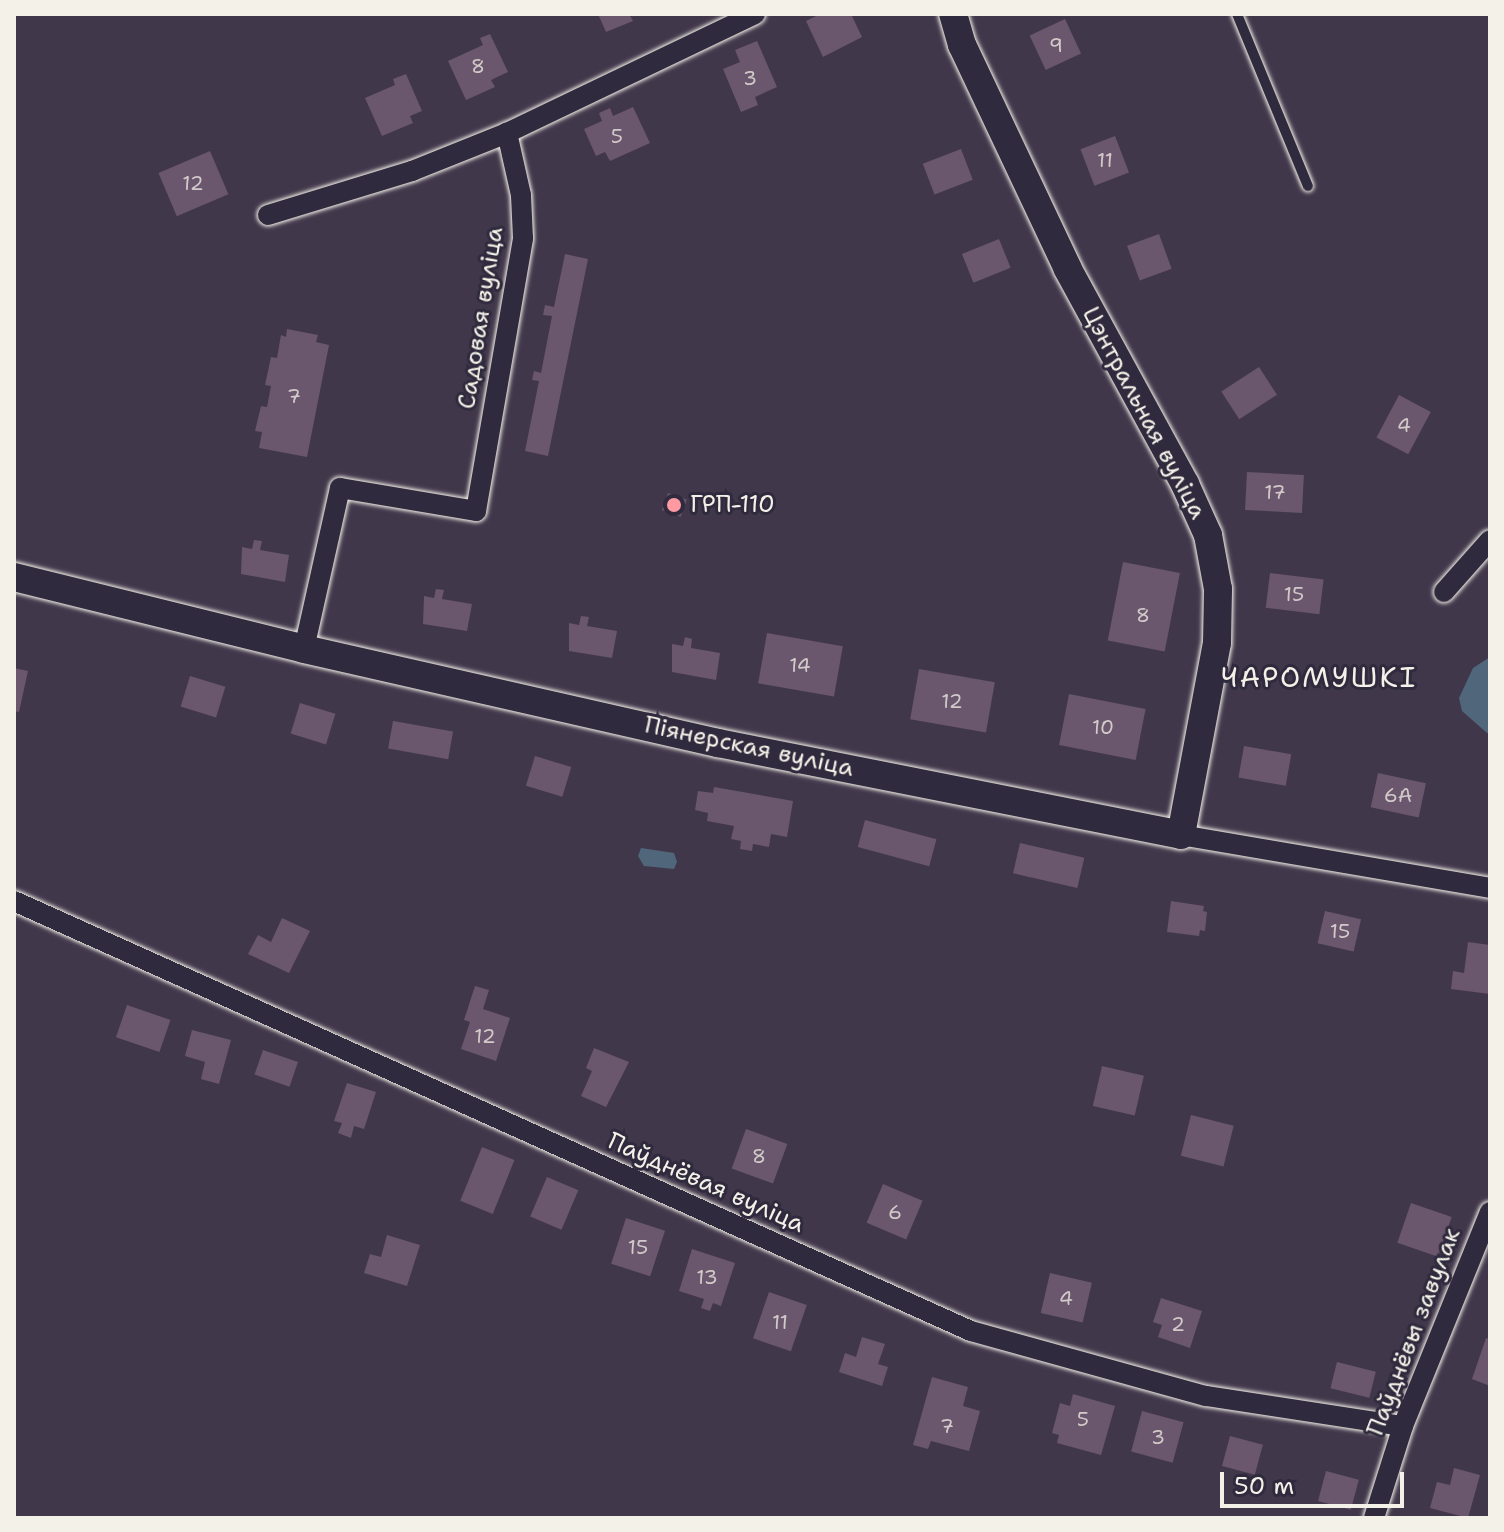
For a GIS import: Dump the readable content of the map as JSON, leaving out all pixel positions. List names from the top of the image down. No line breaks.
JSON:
{"streets":{"street":["Садовая вуліца","Цэнтральная вуліца","Піянерская вуліца","Паўднёвая вуліца","Паўднёвы завулак"]},"crossings":[["Садовая вуліца","Піянерская вуліца"],["Цэнтральная вуліца","Піянерская вуліца"],["Паўднёвая вуліца","Паўднёвы завулак"]],"districts":["ЧАРОМУШКІ"],"places":["ГРП-110"],"house_numbers":["9","8","3","5","11","12","7","4","17","15","8","14","12","10","6А","15","12","8","6","15","13","4","11","2","5","7","3"],"scale_bar":"50 m"}
